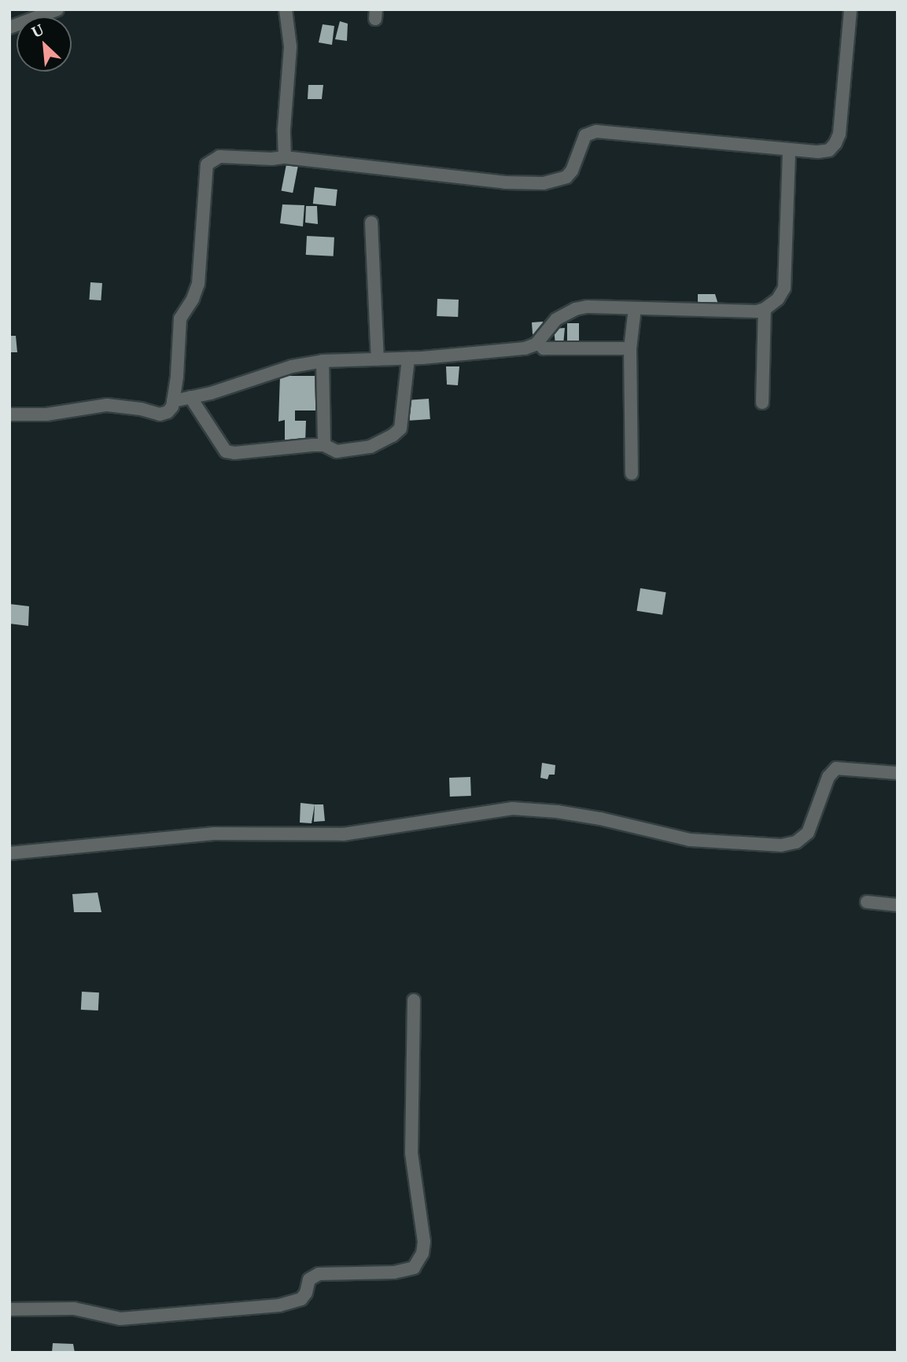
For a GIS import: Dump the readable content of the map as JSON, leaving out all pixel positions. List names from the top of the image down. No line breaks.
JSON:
{"north":"top left"}
